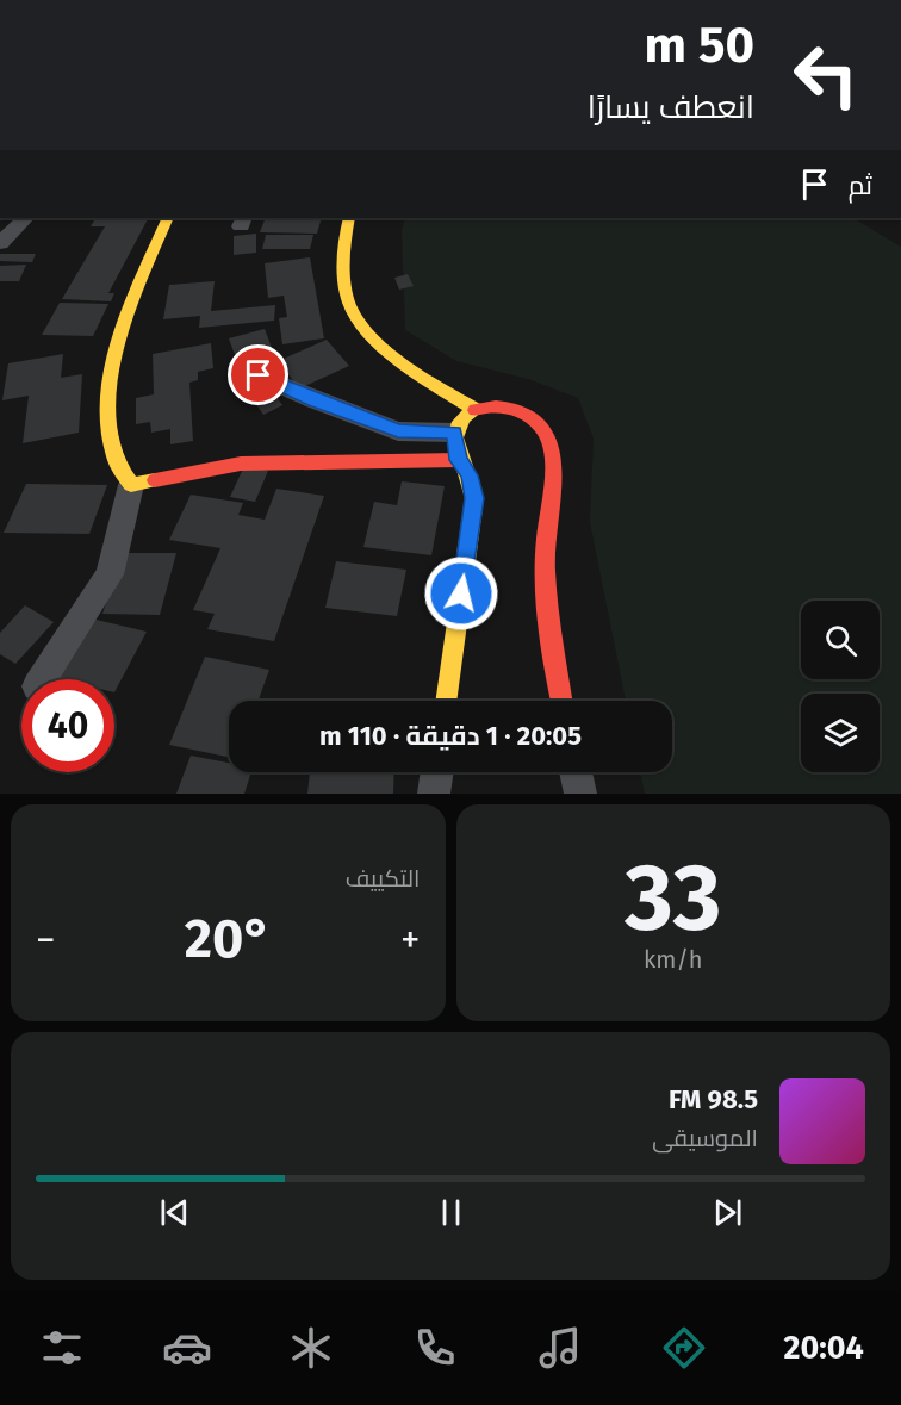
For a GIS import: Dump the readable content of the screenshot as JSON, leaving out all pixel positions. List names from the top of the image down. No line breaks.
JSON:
{"page":{"turn":["50 m","انعطف يسارًا"],"then":"ثم","limit":"40","trip":"20:05 · 1 دقيقة · 110 m","tile":[["33","km/h"],"التكييف"],"heat":["−","20°","+"],"song":["98.5 FM","الموسيقى"],"tabs":"20:04"}}
